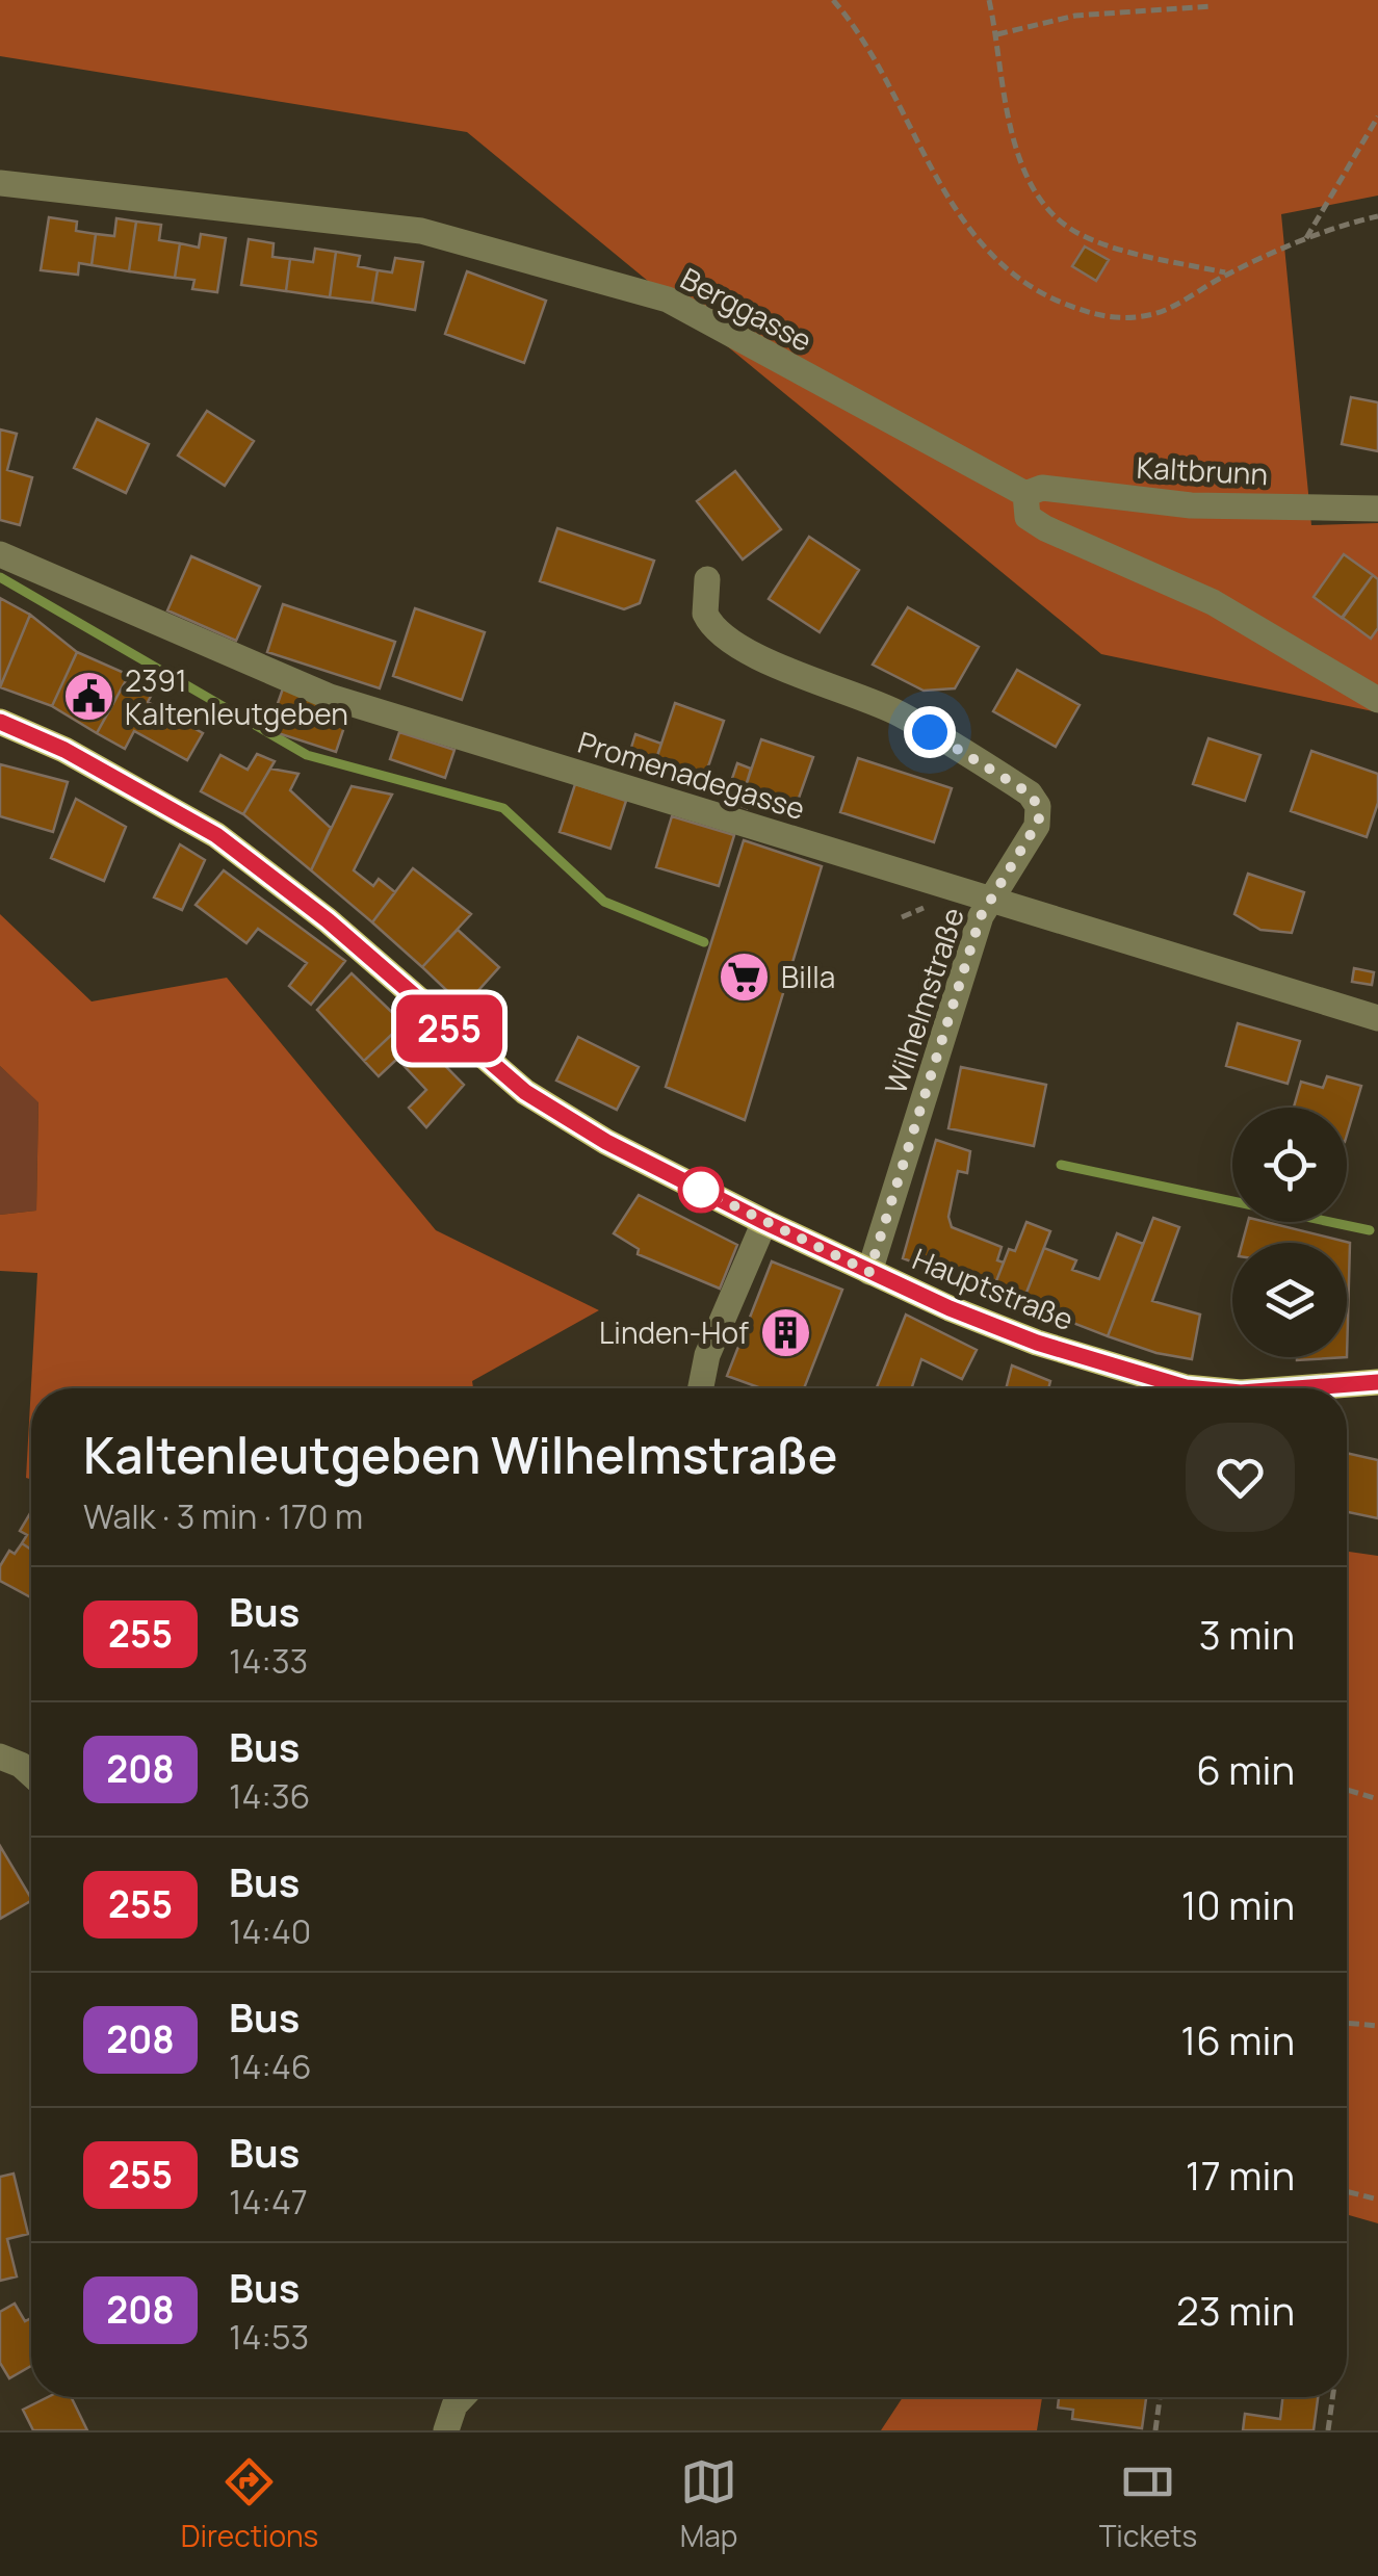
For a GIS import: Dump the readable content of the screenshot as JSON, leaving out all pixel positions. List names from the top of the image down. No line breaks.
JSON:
{"streets":{"main road":["Hauptstraße"],"street":["Berggasse","Kaltbrunn","Promenadegasse","Wilhelmstraße"]},"crossings":[["Berggasse","Kaltbrunn"],["Promenadegasse","Wilhelmstraße"],["Wilhelmstraße","Hauptstraße"]],"places":{"public building":["2391 Kaltenleutgeben"],"supermarket":["Billa"],"building":["Linden-Hof"]},"lines":["bus line 255"],"page":{"on_map":"255","heading":["Kaltenleutgeben Wilhelmstraße","Walk · 3 min · 170 m"],"list":[{"mark":"255","name":"Bus","note":"14:33","value":"3 min"},{"mark":"208","name":"Bus","note":"14:36","value":"6 min"},{"mark":"255","name":"Bus","note":"14:40","value":"10 min"},{"mark":"208","name":"Bus","note":"14:46","value":"16 min"},{"mark":"255","name":"Bus","note":"14:47","value":"17 min"},{"mark":"208","name":"Bus","note":"14:53","value":"23 min"}],"tabs":["Directions","Map","Tickets"]}}
